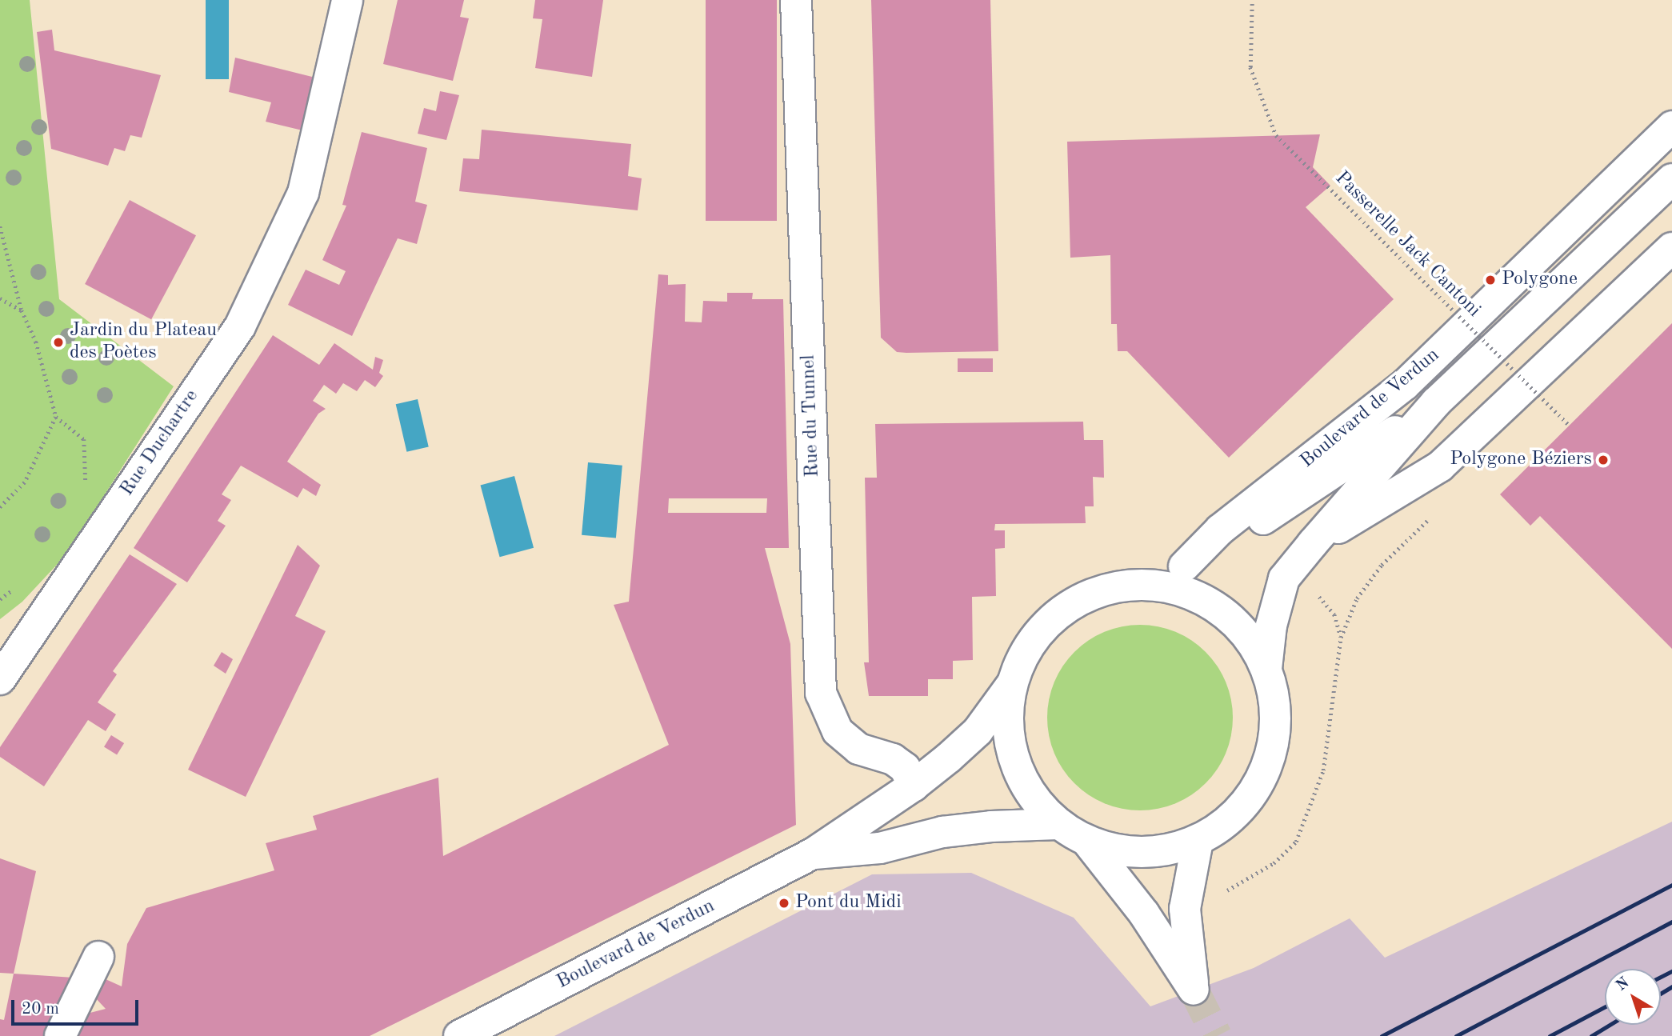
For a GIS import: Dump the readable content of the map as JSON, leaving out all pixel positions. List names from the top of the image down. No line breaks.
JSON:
{"streets":{"main road":["Boulevard de Verdun","Rue du Tunnel","Rue Duchartre"],"path":["Passerelle Jack Cantoni"]},"crossings":[["Boulevard de Verdun","Rue du Tunnel"]],"places":["Polygone","Jardin du Plateau des Poètes","Polygone Béziers","Pont du Midi"],"scale_bar":"20 m","north":"top left"}
